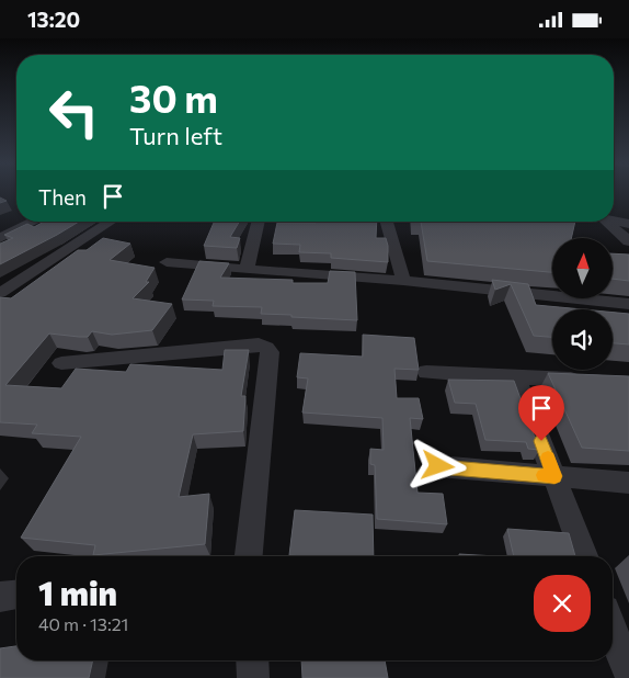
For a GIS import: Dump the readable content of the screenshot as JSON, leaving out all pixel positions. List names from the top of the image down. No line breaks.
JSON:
{"north":"top","page":{"status":"13:20","turn":["30 m","Turn left"],"then":"Then","heading":["1 min","40 m · 13:21"]}}
